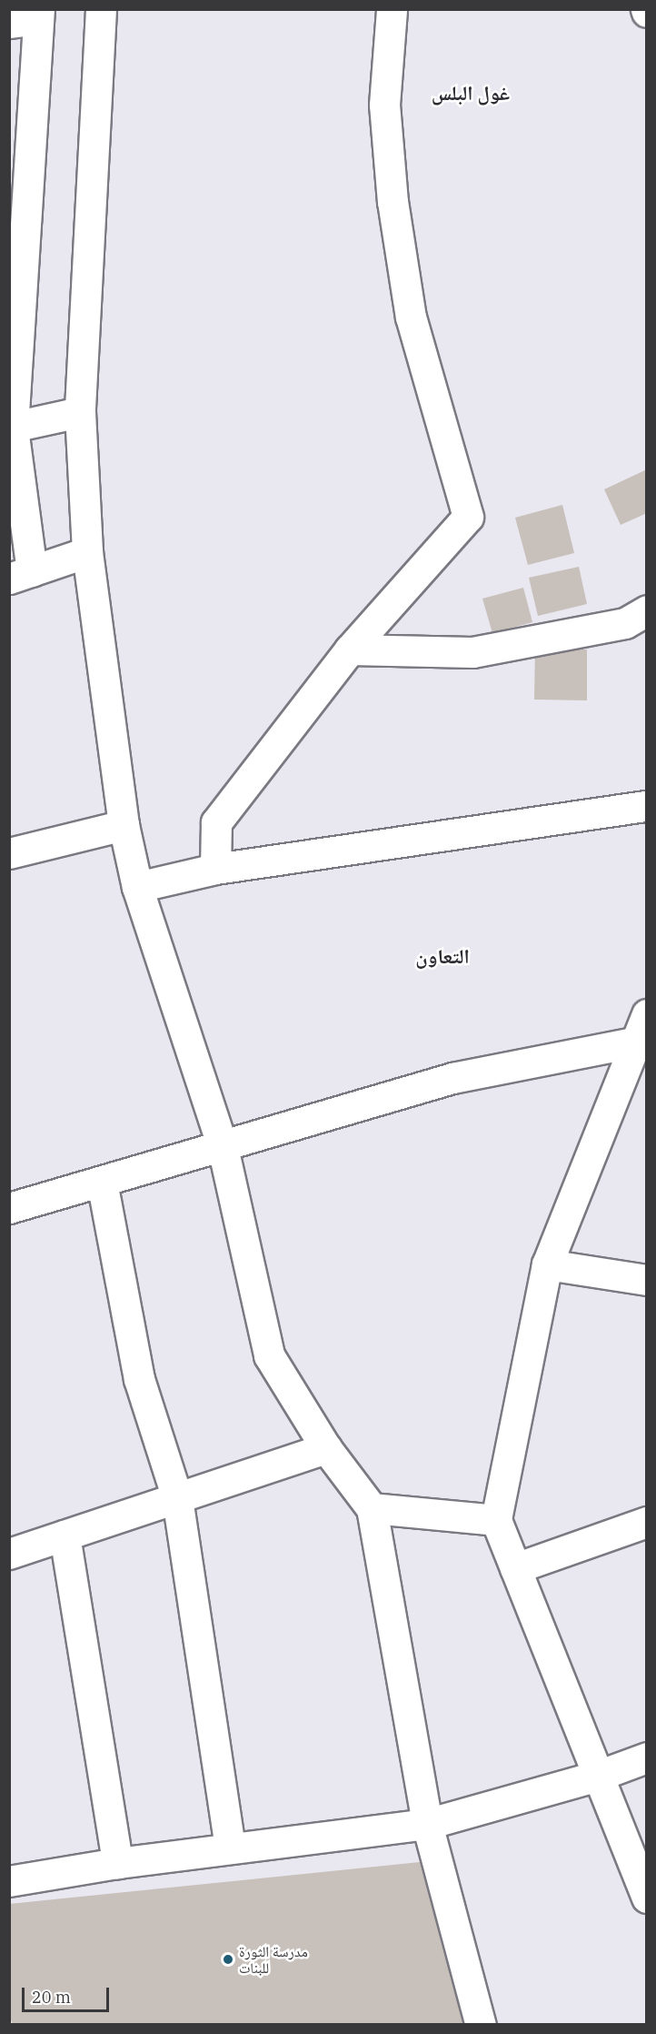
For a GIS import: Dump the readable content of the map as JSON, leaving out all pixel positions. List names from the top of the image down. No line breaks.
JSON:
{"districts":["غول البلس","التعاون"],"places":["مدرسة الثورة للبنات"],"scale_bar":"20 m"}
